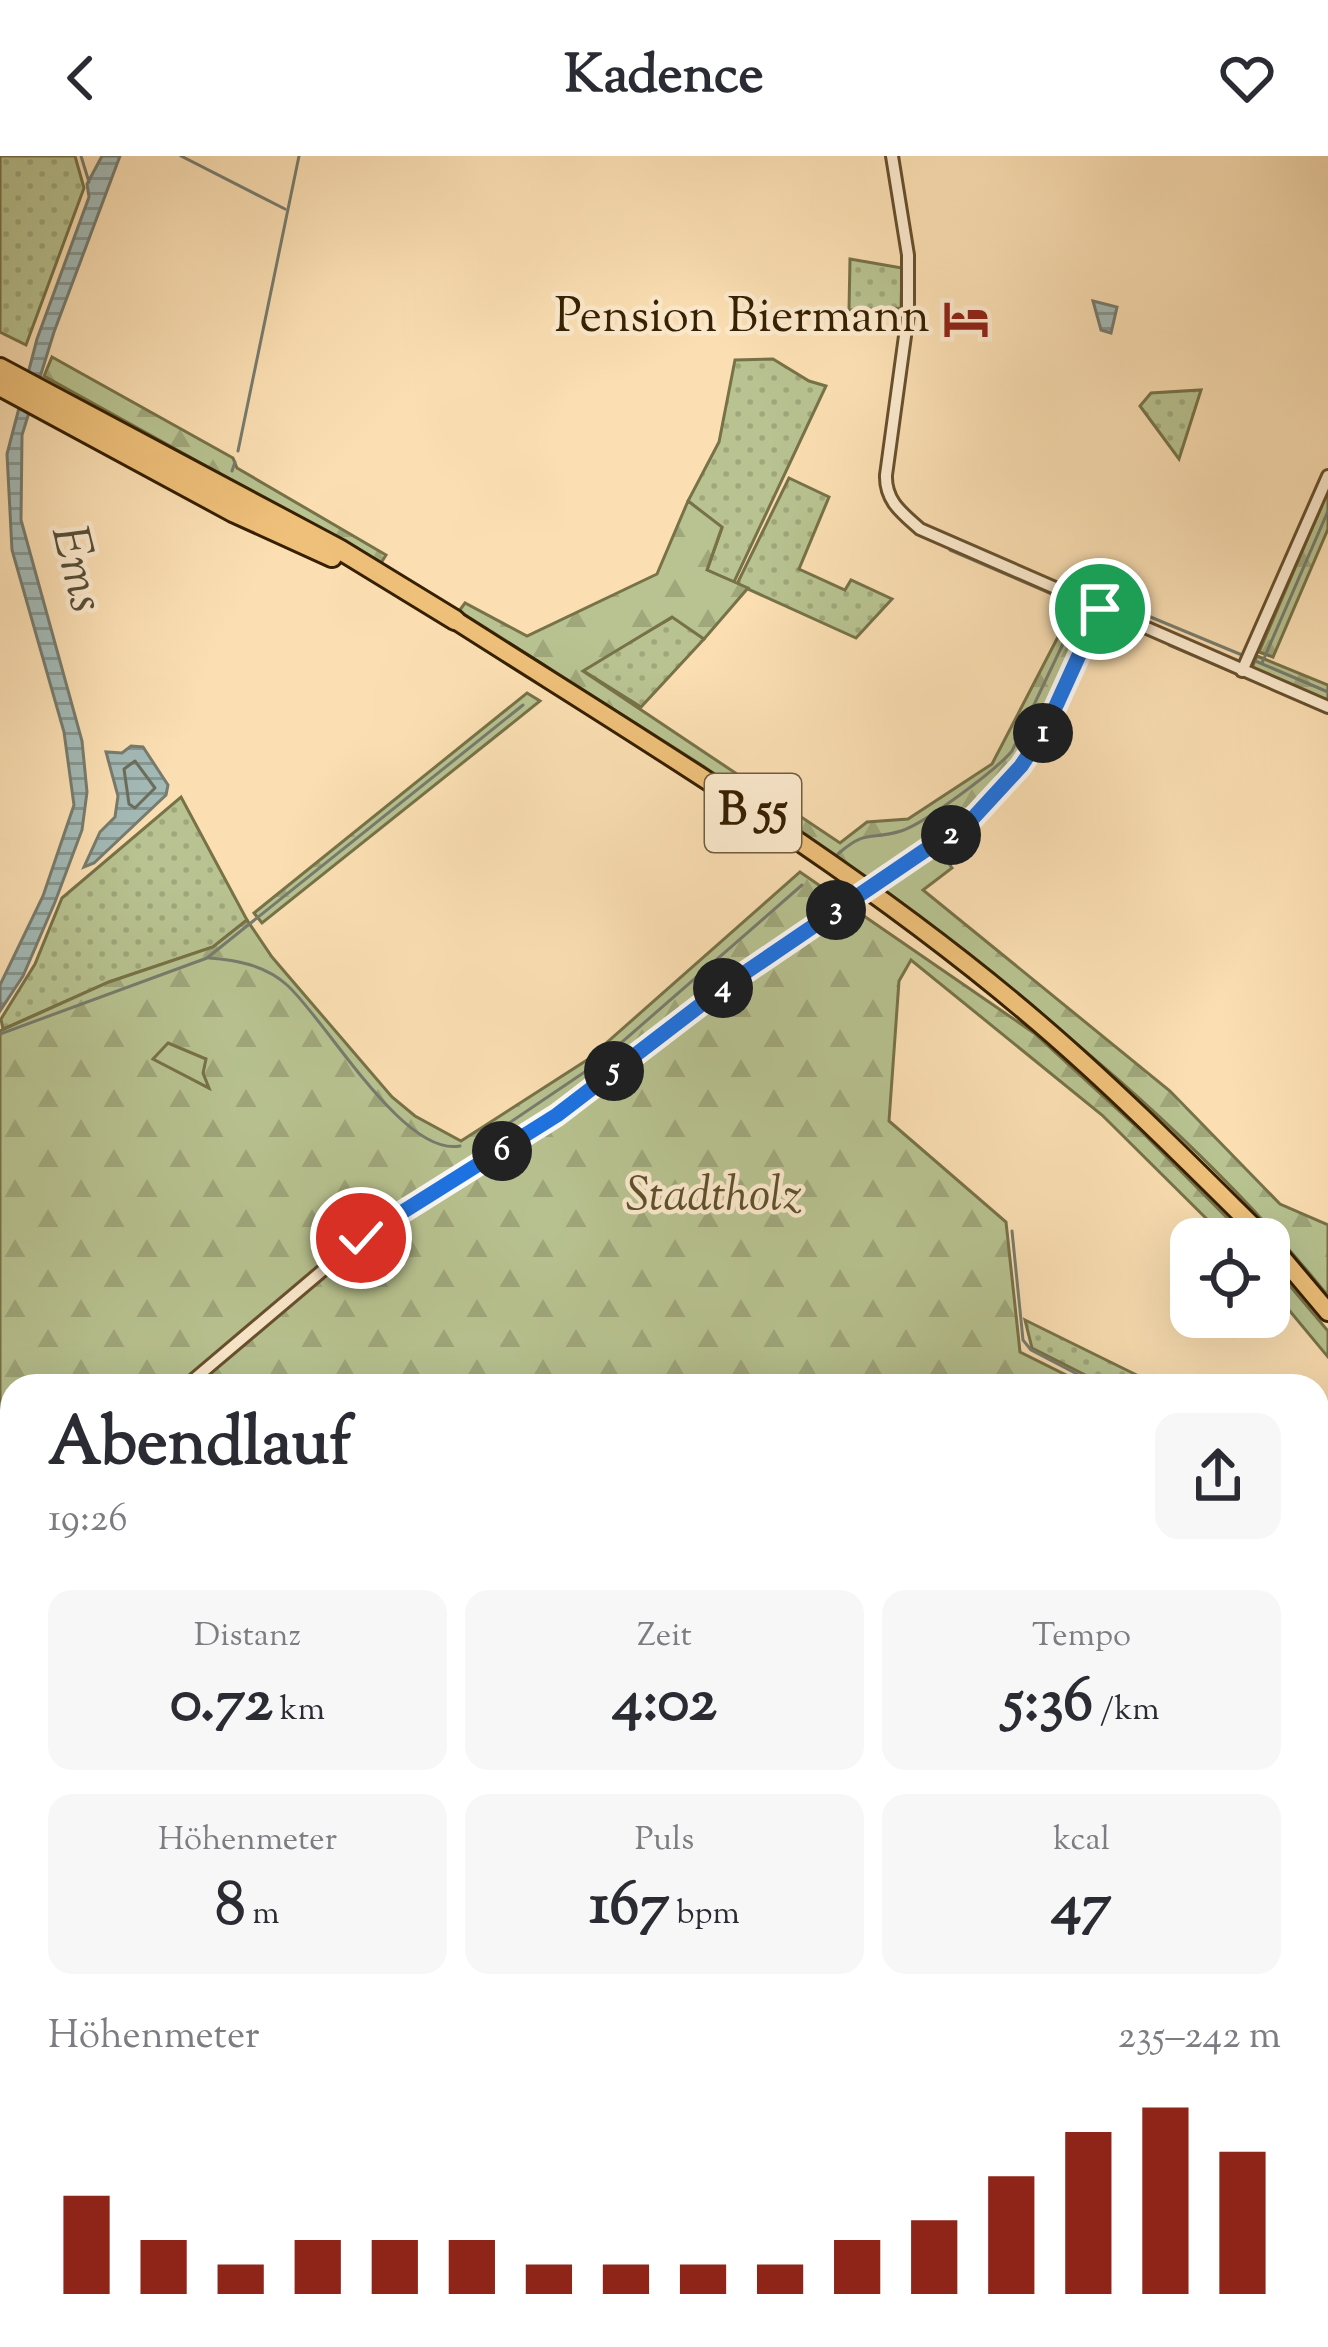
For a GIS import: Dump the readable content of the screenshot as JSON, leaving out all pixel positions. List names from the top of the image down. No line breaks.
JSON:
{"streets":{"highway":["B 55"]},"water":["Ems"],"parks":["Stadtholz"],"places":{"hotel":["Pension Biermann"]},"page":{"header":"Kadence","pins":["1","2","3","4","5","6"],"heading":["Abendlauf","19:26"],"stats":[["Distanz","0.72 km"],["Zeit","4:02"],["Tempo","5:36 /km"],["Höhenmeter","8 m"],["Puls","167 bpm"],["kcal","47"]],"chart":["Höhenmeter","235–242 m"]}}
